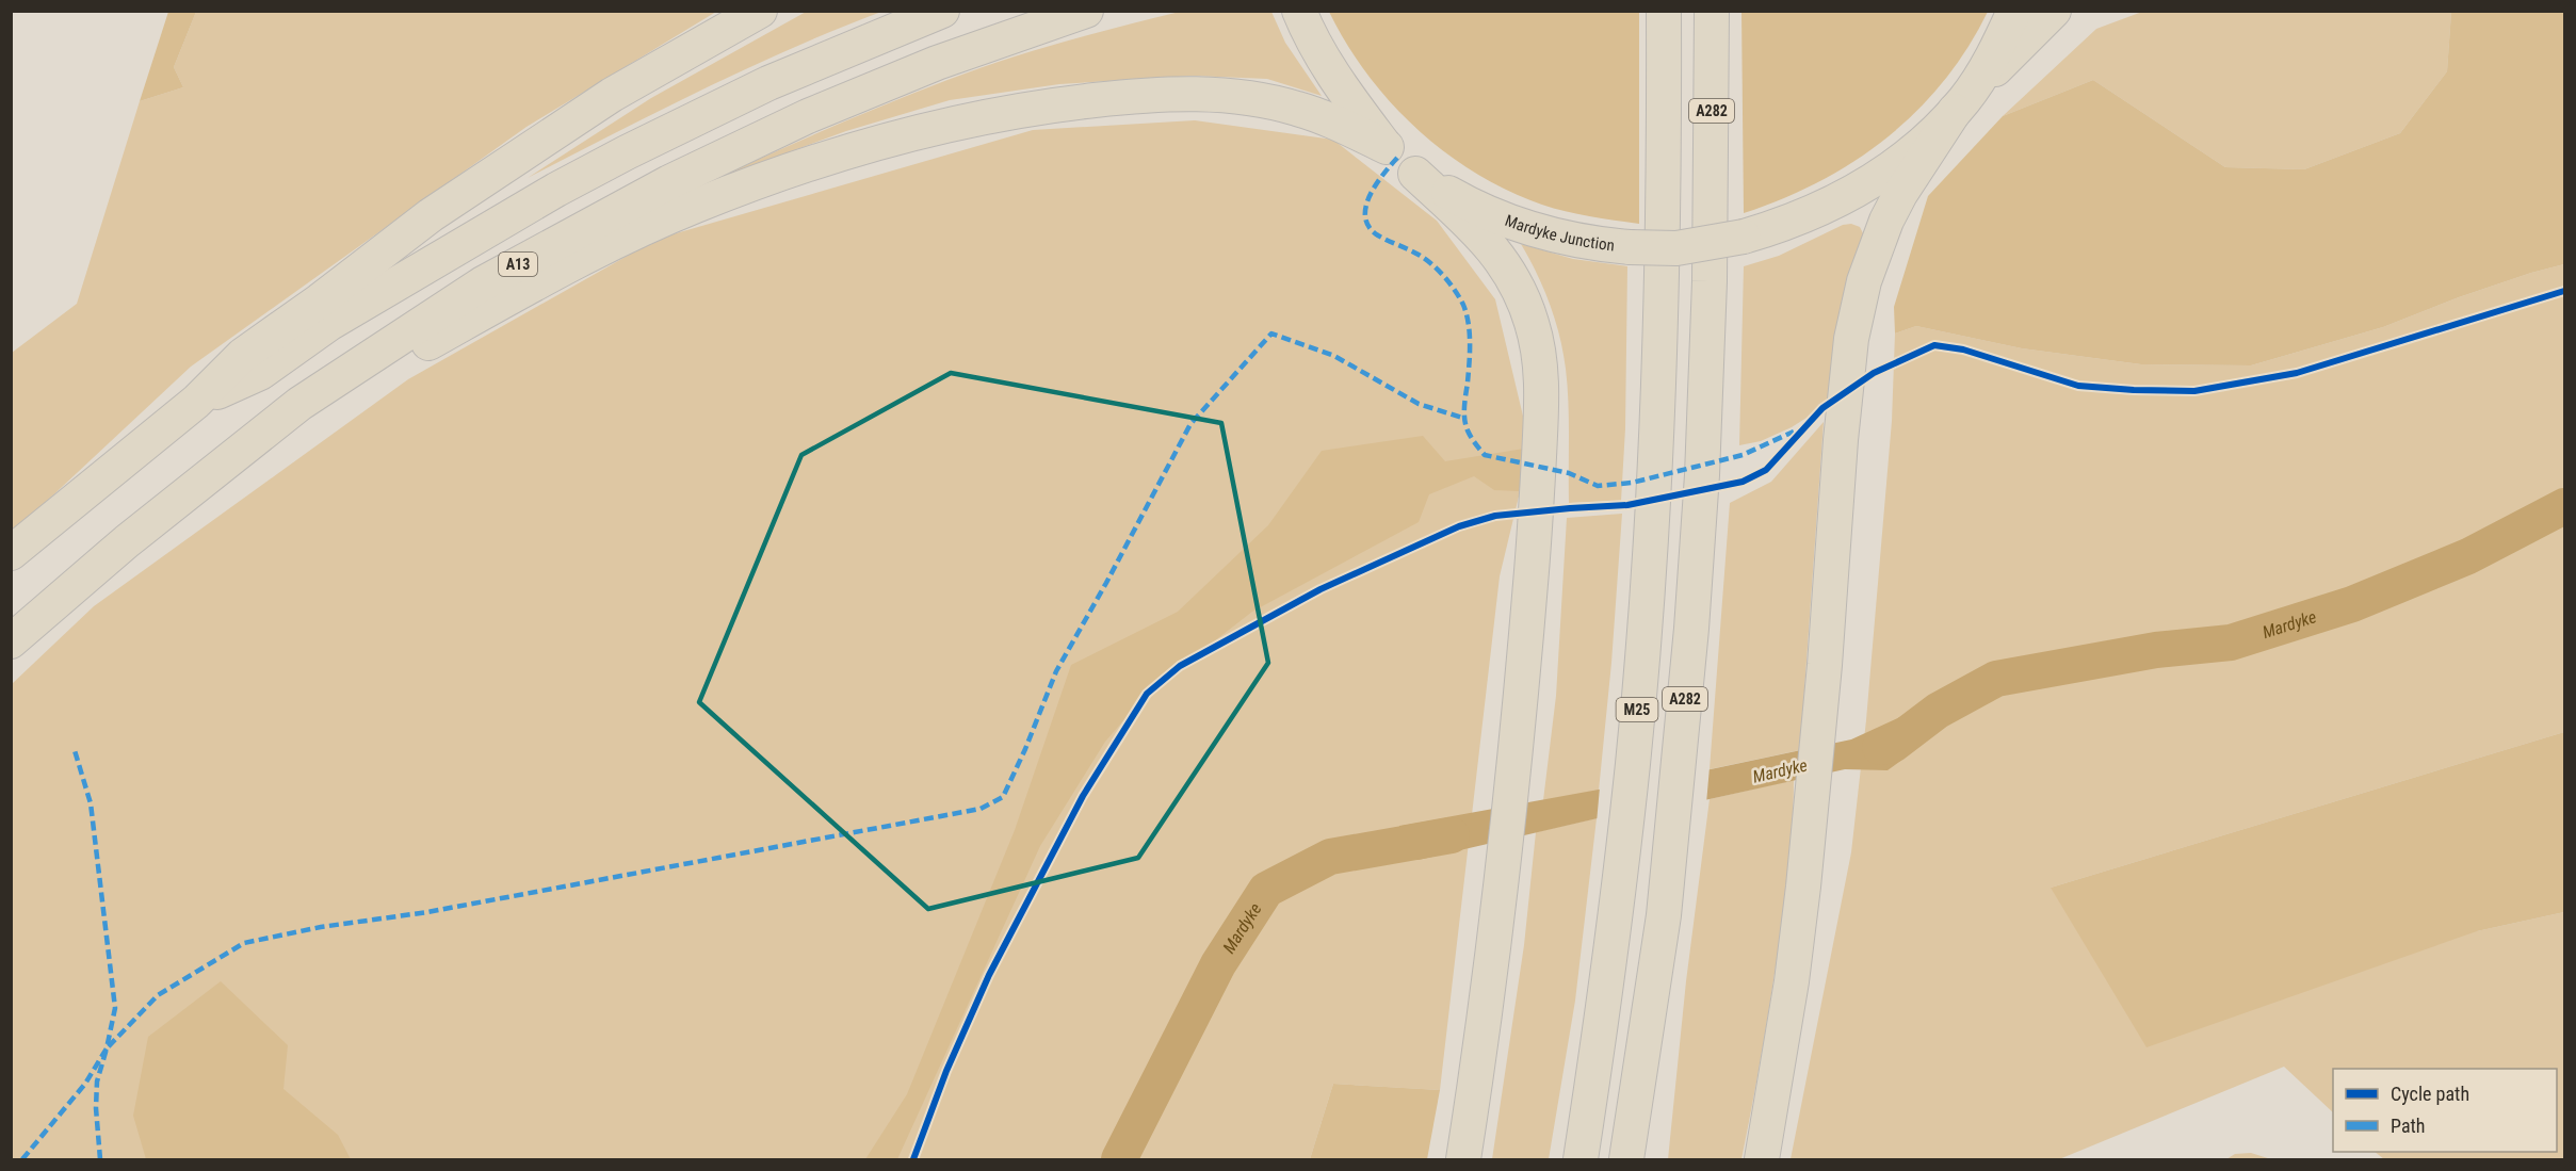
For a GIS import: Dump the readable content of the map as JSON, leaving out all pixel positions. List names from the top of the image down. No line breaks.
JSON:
{"streets":{"highway":["A282","Mardyke Junction","A13","M25"]},"water":["Mardyke"],"legend":["Cycle path","Path"]}
